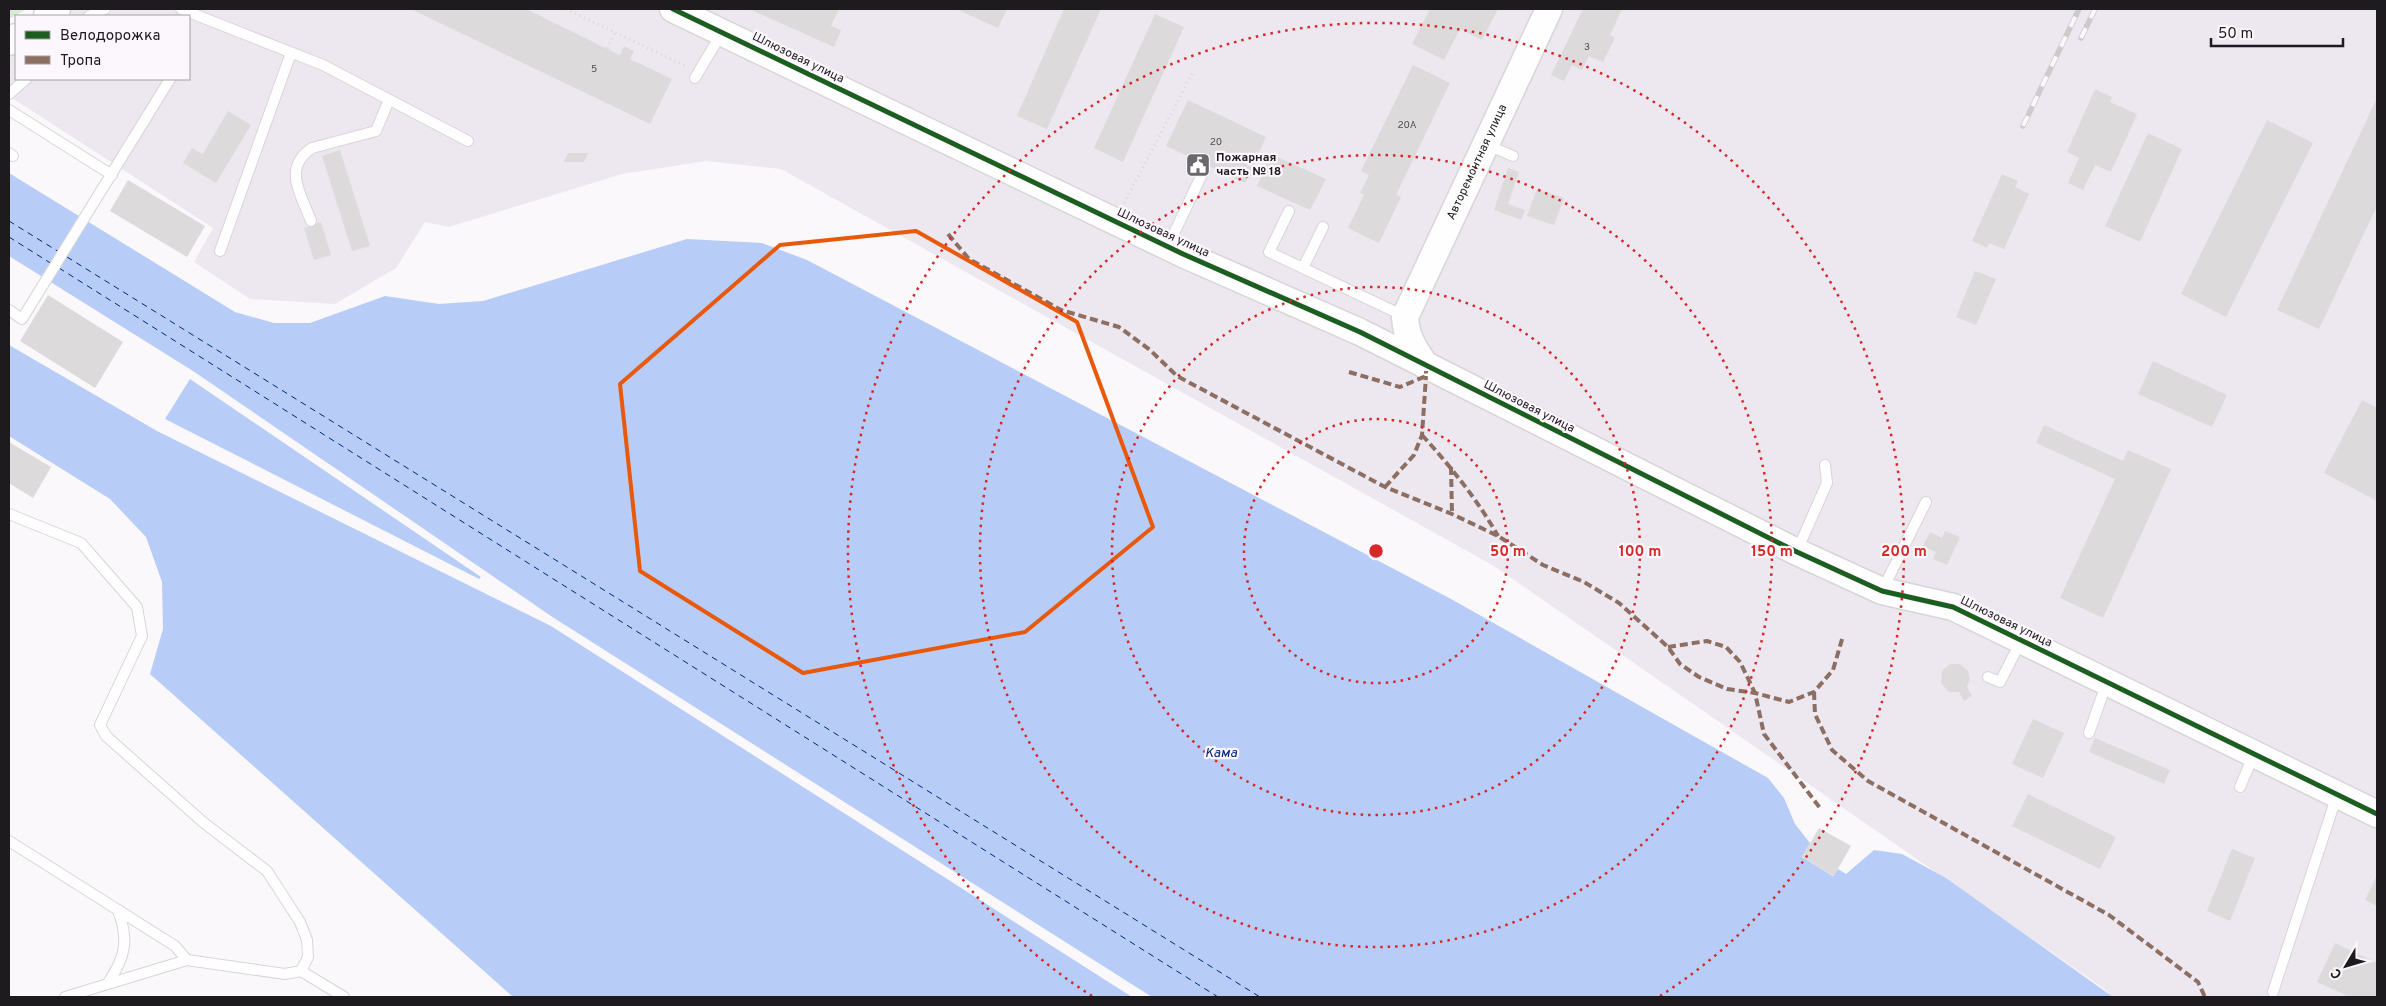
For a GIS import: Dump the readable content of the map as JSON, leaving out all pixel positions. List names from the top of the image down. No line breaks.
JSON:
{"streets":{"street":["Шлюзовая улица","Авторемонтная улица"]},"water":["Кама"],"places":{"public building":["Пожарная часть № 18"]},"house_numbers":["3","5","20А","20"],"legend":["Велодорожка","Тропа"],"scale_bar":"50 m","north":"bottom left","rings":["50 m","100 m","150 m","200 m"]}
